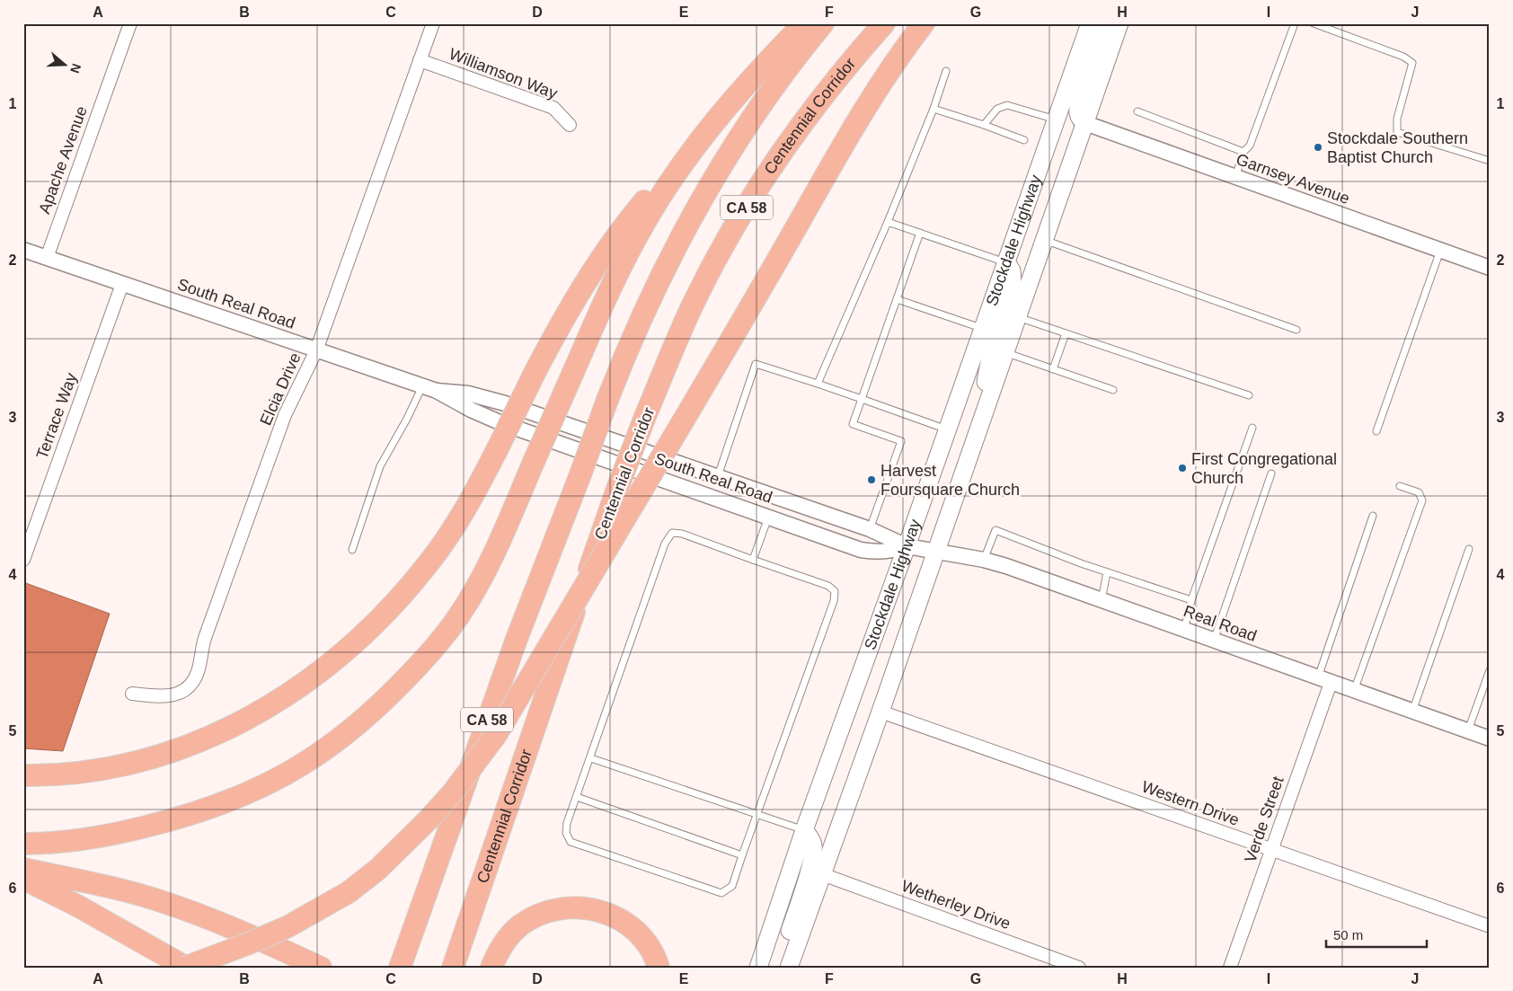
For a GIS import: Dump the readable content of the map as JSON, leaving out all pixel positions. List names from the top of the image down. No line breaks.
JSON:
{"streets":{"highway":["Centennial Corridor","CA 58"],"main road":["Stockdale Highway"],"street":["Williamson Way","Apache Avenue","Garnsey Avenue","South Real Road","Elcia Drive","Terrace Way","Real Road","Western Drive","Verde Street","Wetherley Drive"]},"crossings":[["Williamson Way","Elcia Drive"],["Apache Avenue","South Real Road"],["Garnsey Avenue","Stockdale Highway"],["Stockdale Highway","South Real Road"],["Stockdale Highway","Real Road"],["Stockdale Highway","Western Drive"],["Stockdale Highway","Wetherley Drive"],["South Real Road","Elcia Drive"],["South Real Road","Terrace Way"],["South Real Road","Real Road"],["Real Road","Verde Street"],["Western Drive","Verde Street"]],"places":["Stockdale Southern Baptist Church","First Congregational Church","Harvest Foursquare Church"],"scale_bar":"50 m","north":"right","grid":{"columns":["A","B","C","D","E","F","G","H","I","J"],"rows":["1","2","3","4","5","6"]}}
